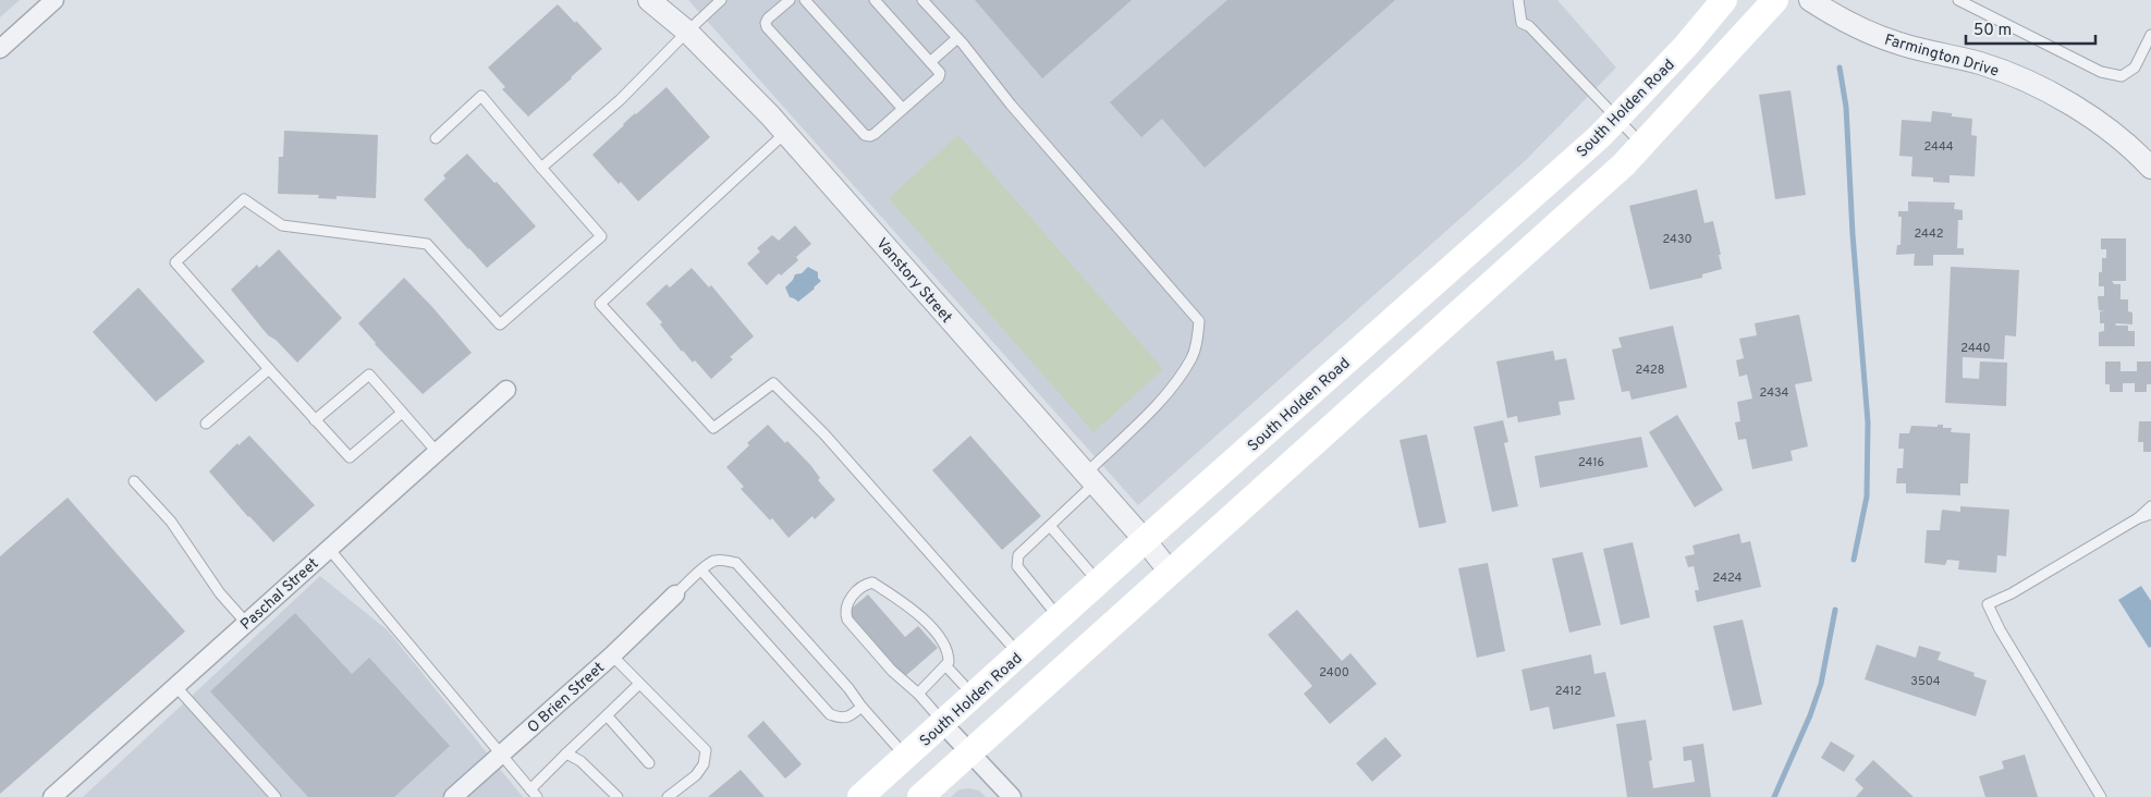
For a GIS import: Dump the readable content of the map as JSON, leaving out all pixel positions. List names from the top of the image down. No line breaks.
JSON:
{"streets":{"main road":["South Holden Road"],"street":["Farmington Drive","Vanstory Street","Paschal Street","O Brien Street"]},"crossings":[["South Holden Road","Vanstory Street"]],"house_numbers":["2444","2442","2430","2440","2428","2434","2416","2424","2400","3504","2412"],"scale_bar":"50 m"}
